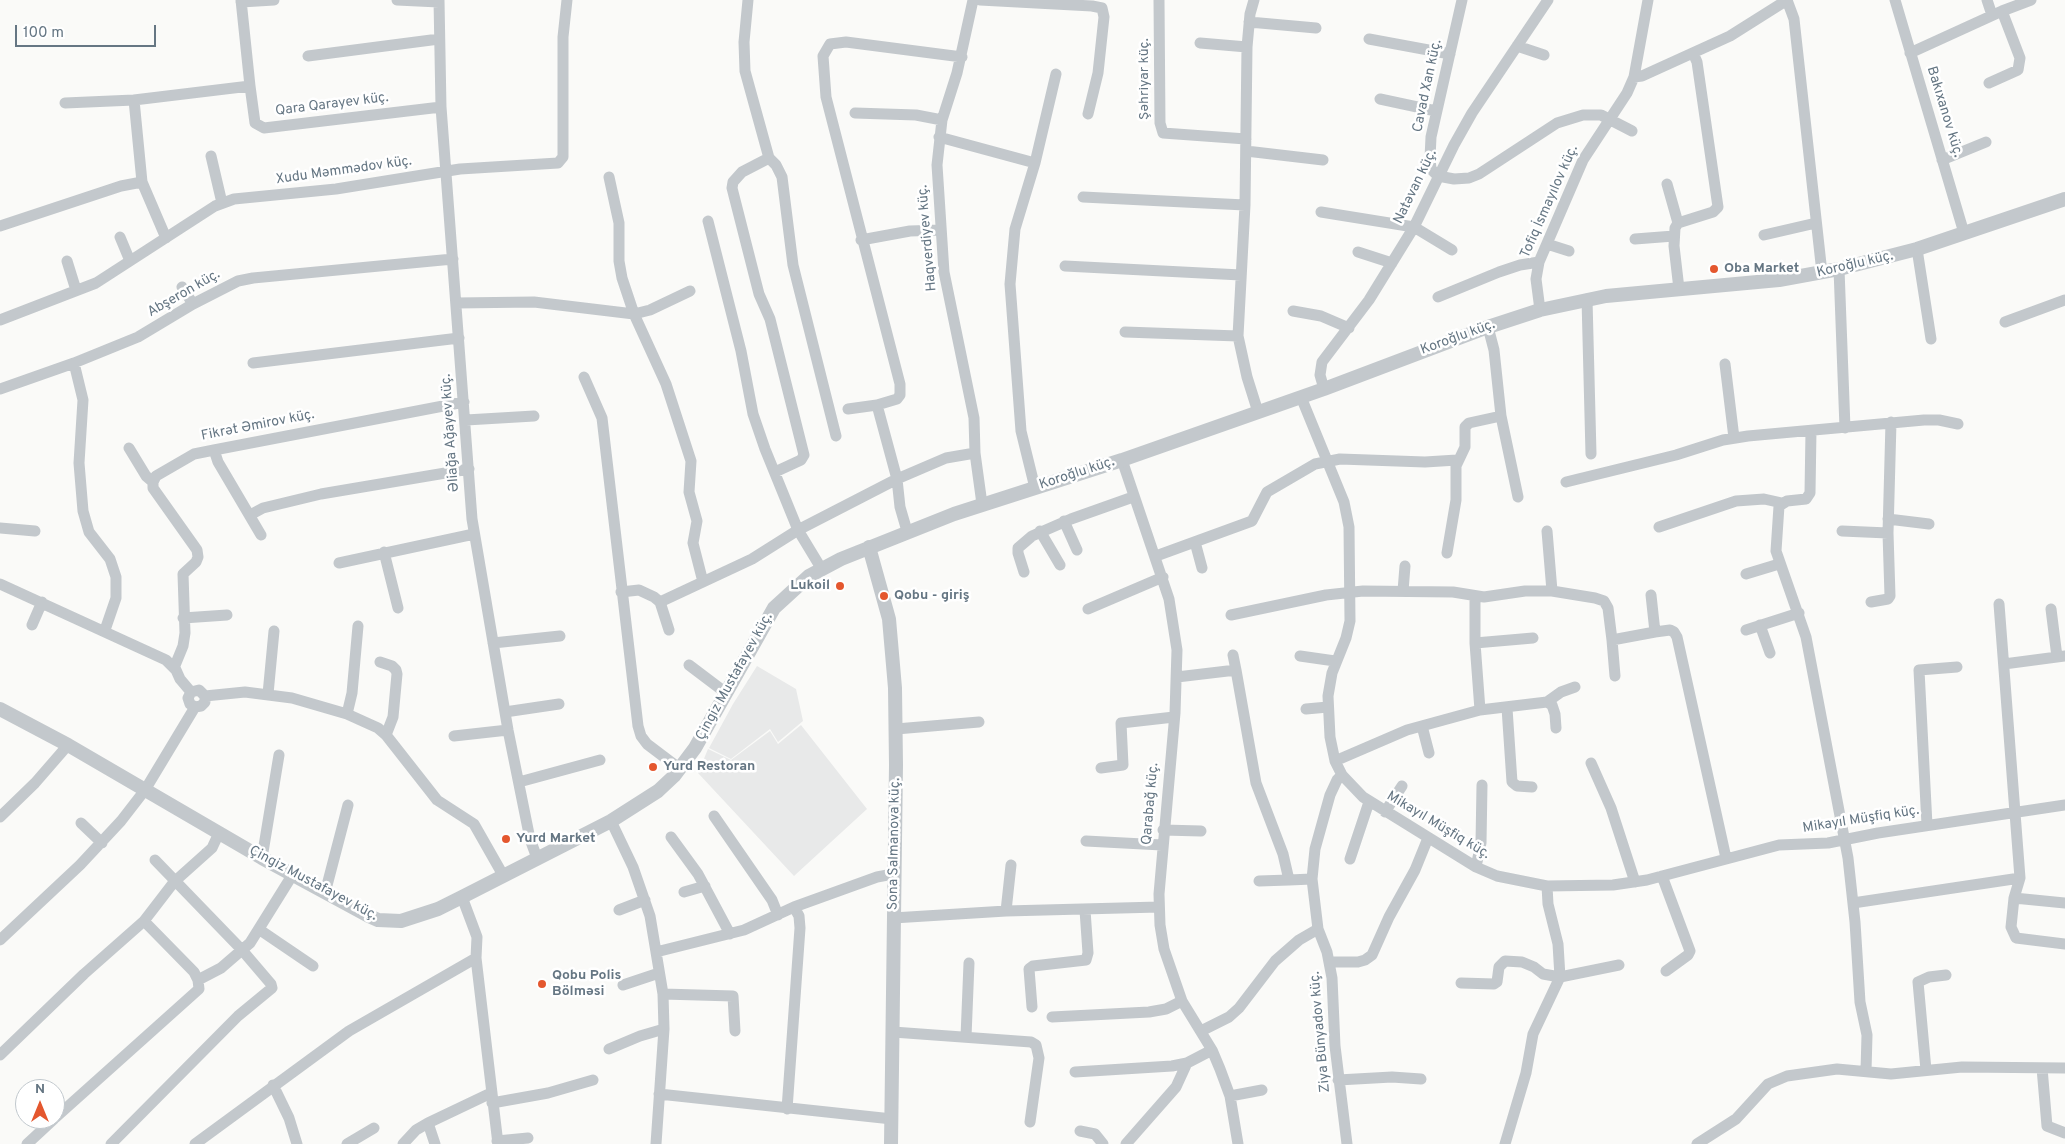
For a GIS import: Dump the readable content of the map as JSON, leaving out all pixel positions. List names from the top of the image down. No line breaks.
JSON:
{"streets":{"street":["Şəhriyar küç.","Cavad Xan küç.","Qara Qarayev küç.","Bakıxanov küç.","Xudu Məmmədov küç.","Natəvan küç.","Tofiq İsmayılov küç.","Haqverdiyev küç.","Koroğlu küç.","Abşeron küç.","Fikrət Əmirov küç.","Əliağa Ağayev küç.","Çingiz Mustafayev küç.","Qarabağ küç.","Mikayıl Müşfiq küç.","Sona Salmanova küç.","Ziya Bünyadov küç."]},"crossings":[["Cavad Xan küç.","Natəvan küç."],["Qara Qarayev küç.","Əliağa Ağayev küç."],["Bakıxanov küç.","Koroğlu küç."],["Xudu Məmmədov küç.","Əliağa Ağayev küç."],["Natəvan küç.","Koroğlu küç."],["Tofiq İsmayılov küç.","Koroğlu küç."],["Haqverdiyev küç.","Koroğlu küç."],["Koroğlu küç.","Çingiz Mustafayev küç."],["Koroğlu küç.","Qarabağ küç."],["Koroğlu küç.","Mikayıl Müşfiq küç."],["Koroğlu küç.","Sona Salmanova küç."],["Abşeron küç.","Əliağa Ağayev küç."],["Fikrət Əmirov küç.","Əliağa Ağayev küç."],["Əliağa Ağayev küç.","Çingiz Mustafayev küç."],["Çingiz Mustafayev küç.","Sona Salmanova küç."],["Mikayıl Müşfiq küç.","Ziya Bünyadov küç."]],"places":["Oba Market","Lukoil","Qobu - giriş","Yurd Restoran","Yurd Market","Qobu Polis Bölməsi"],"scale_bar":"100 m","north":"top"}
